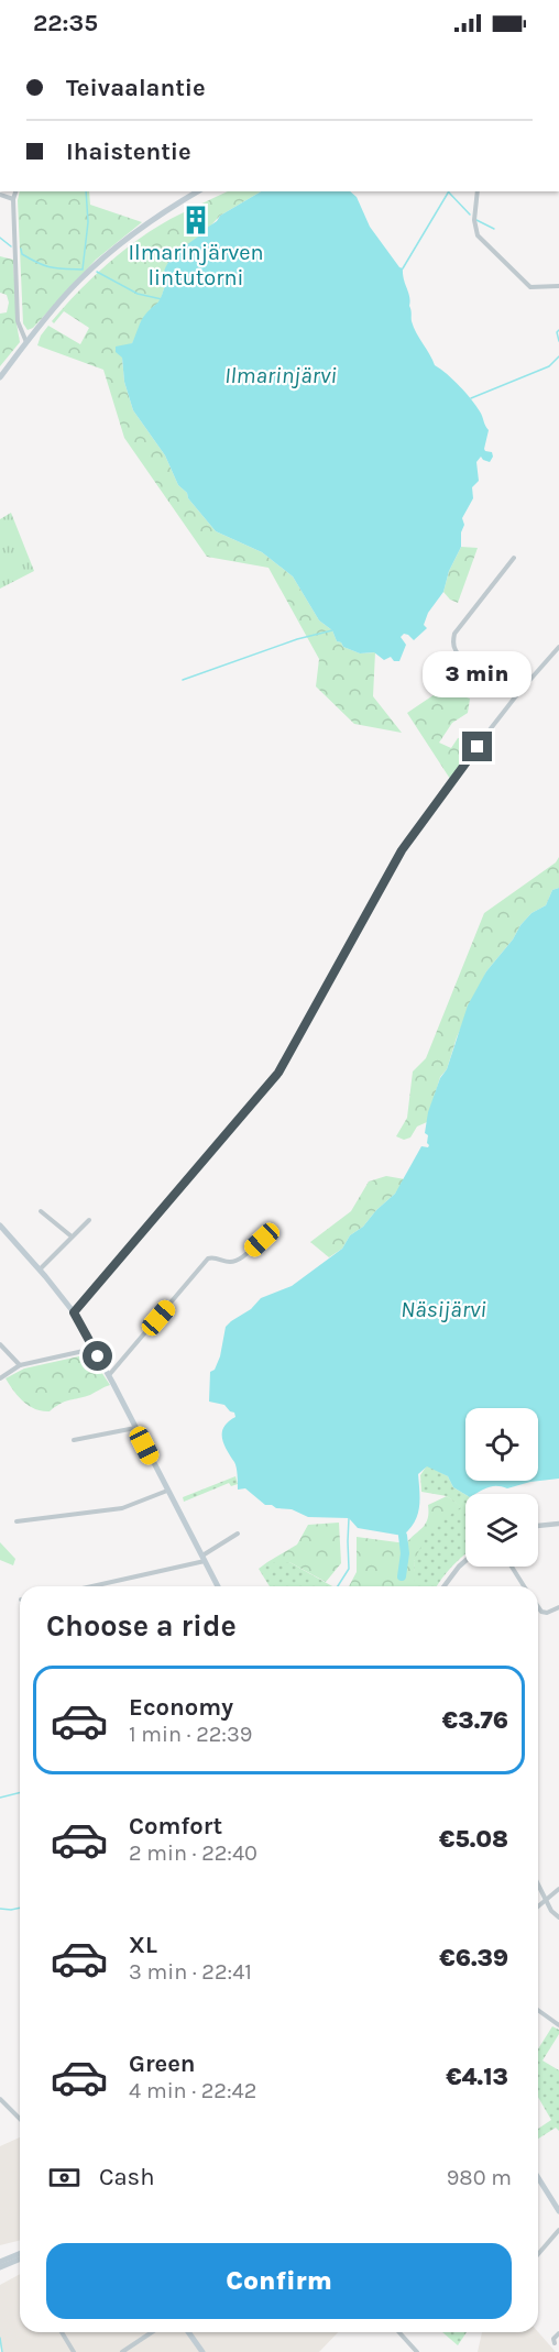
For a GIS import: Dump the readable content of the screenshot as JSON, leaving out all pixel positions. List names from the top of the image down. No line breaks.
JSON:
{"water":["Ilmarinjärvi","Näsijärvi"],"places":{"building":["Ilmarinjärven lintutorni"]},"page":{"status":"22:35","banner":["Teivaalantie","Ihaistentie"],"bubble":"3 min","heading":"Choose a ride","list":[{"name":"Economy","note":"1 min · 22:39","value":"€3.76"},{"name":"Comfort","note":"2 min · 22:40","value":"€5.08"},{"name":"XL","note":"3 min · 22:41","value":"€6.39"},{"name":"Green","note":"4 min · 22:42","value":"€4.13"}],"pay":["Cash","980 m"],"buttons":"Confirm"}}
